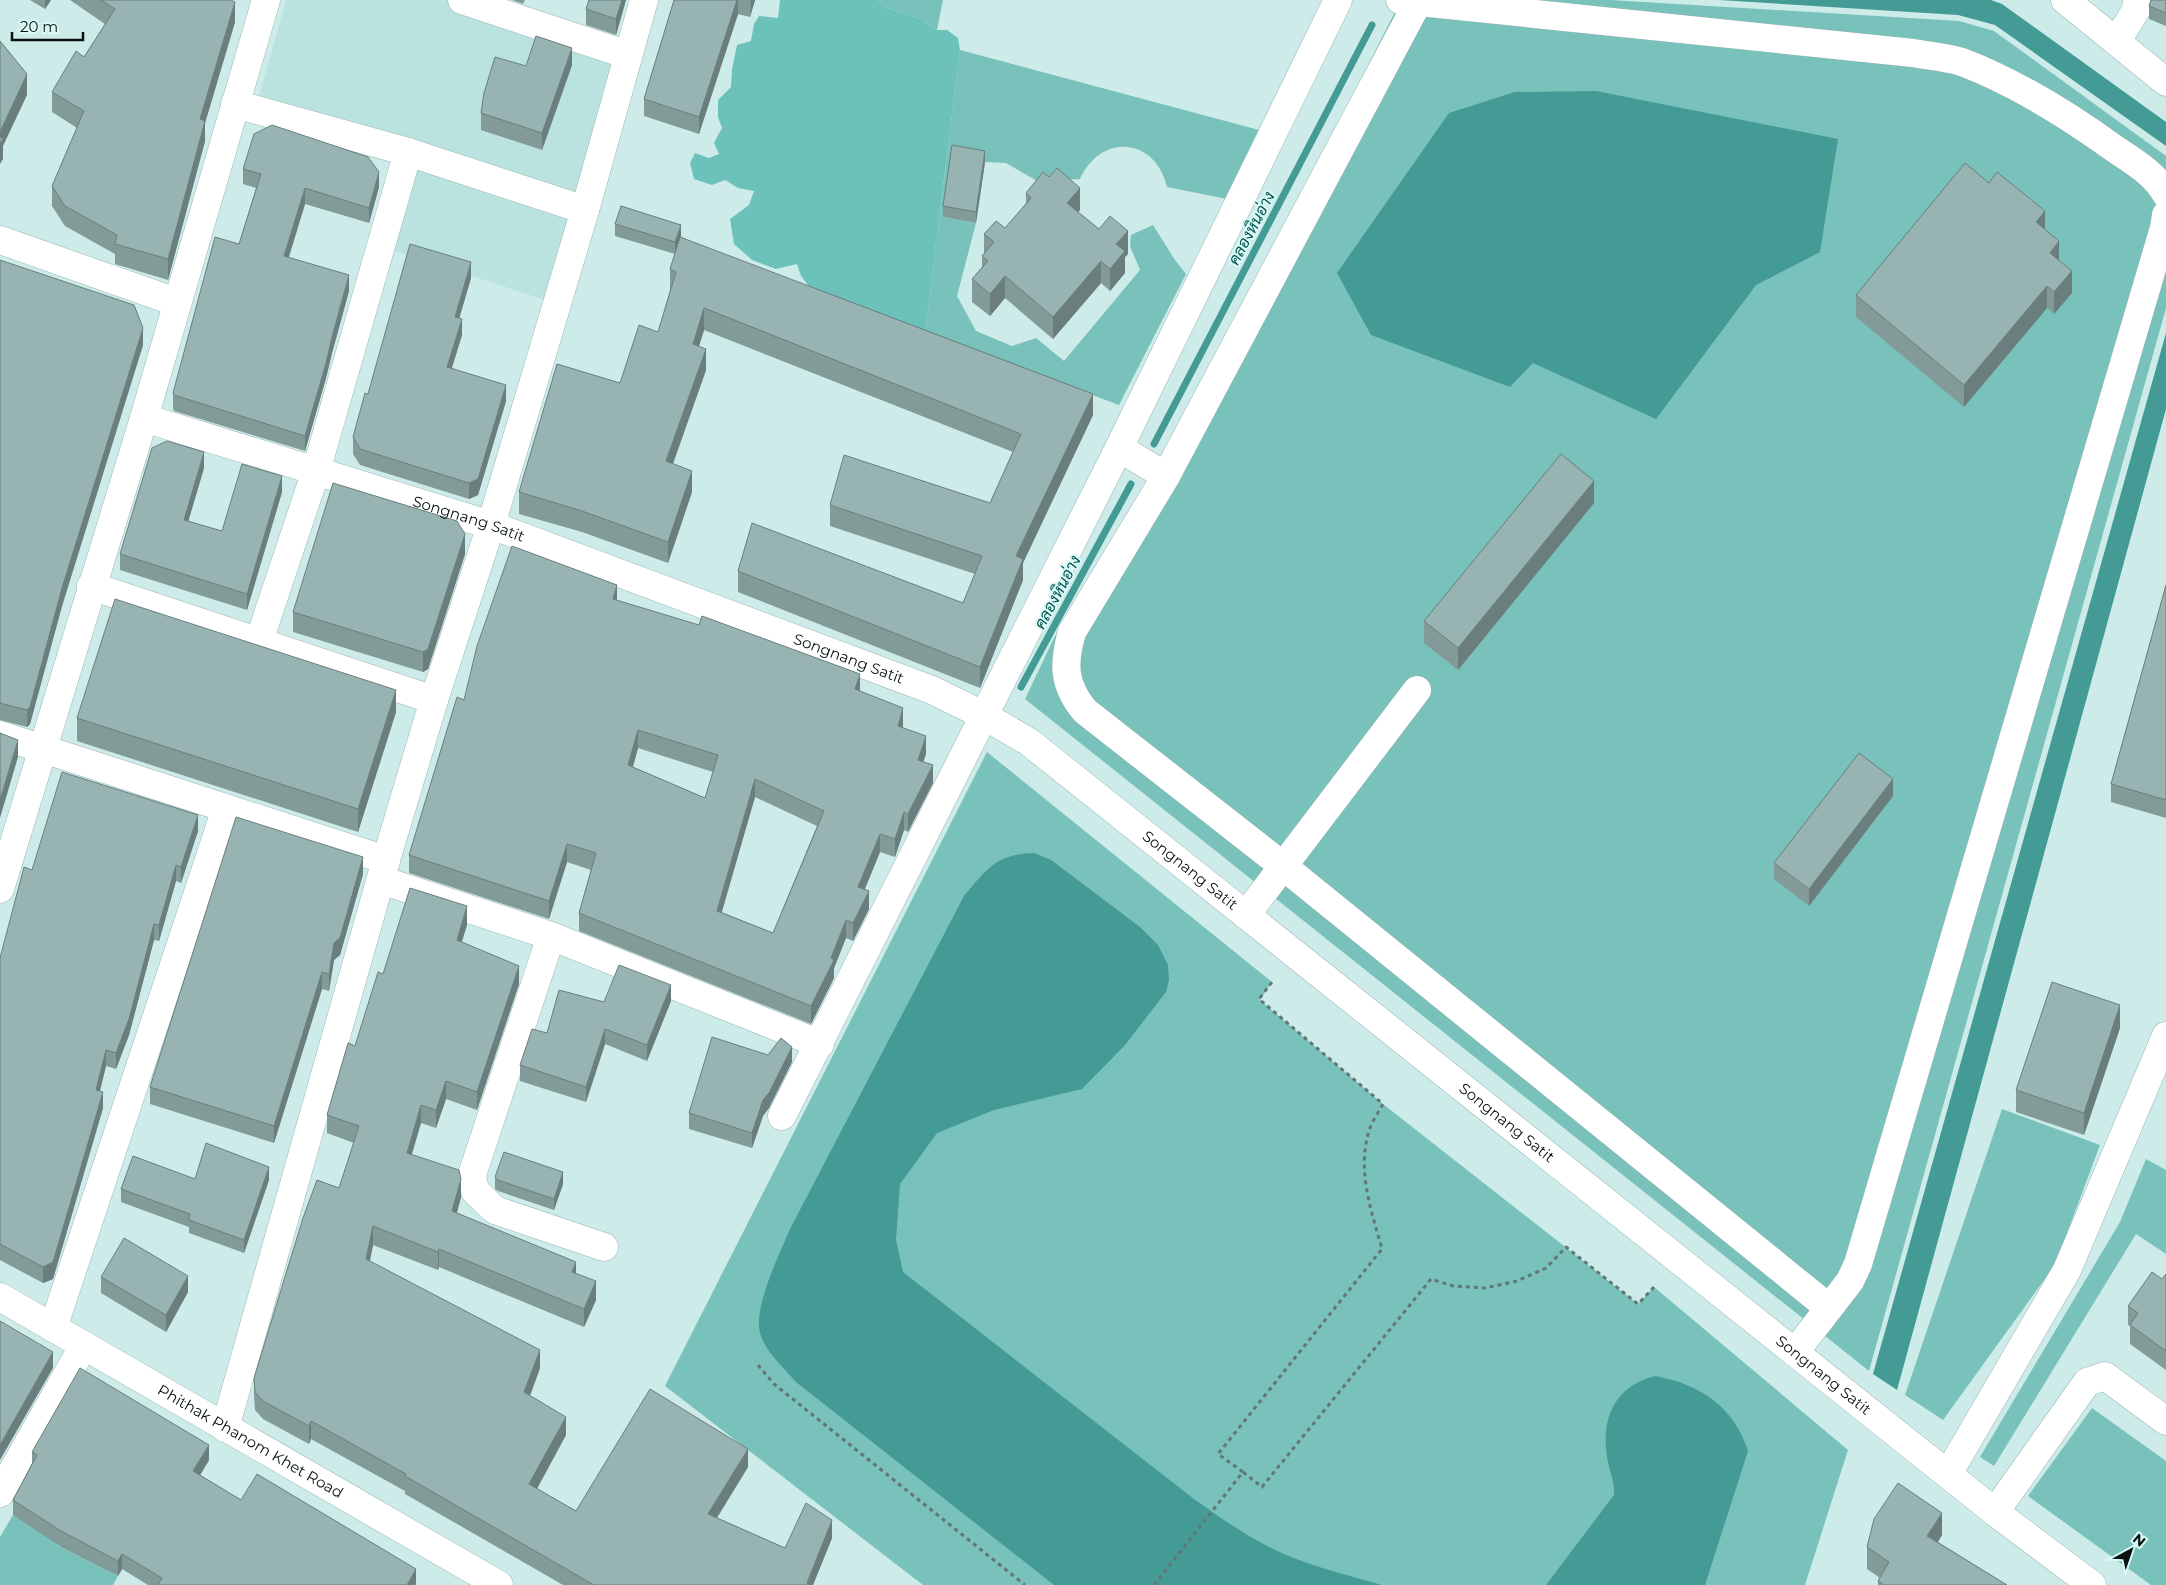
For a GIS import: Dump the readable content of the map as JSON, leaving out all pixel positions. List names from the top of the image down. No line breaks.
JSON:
{"streets":{"street":["Songnang Satit","Phithak Phanom Khet Road"]},"water":["คลองหินอ่าง"],"scale_bar":"20 m","north":"top right"}
